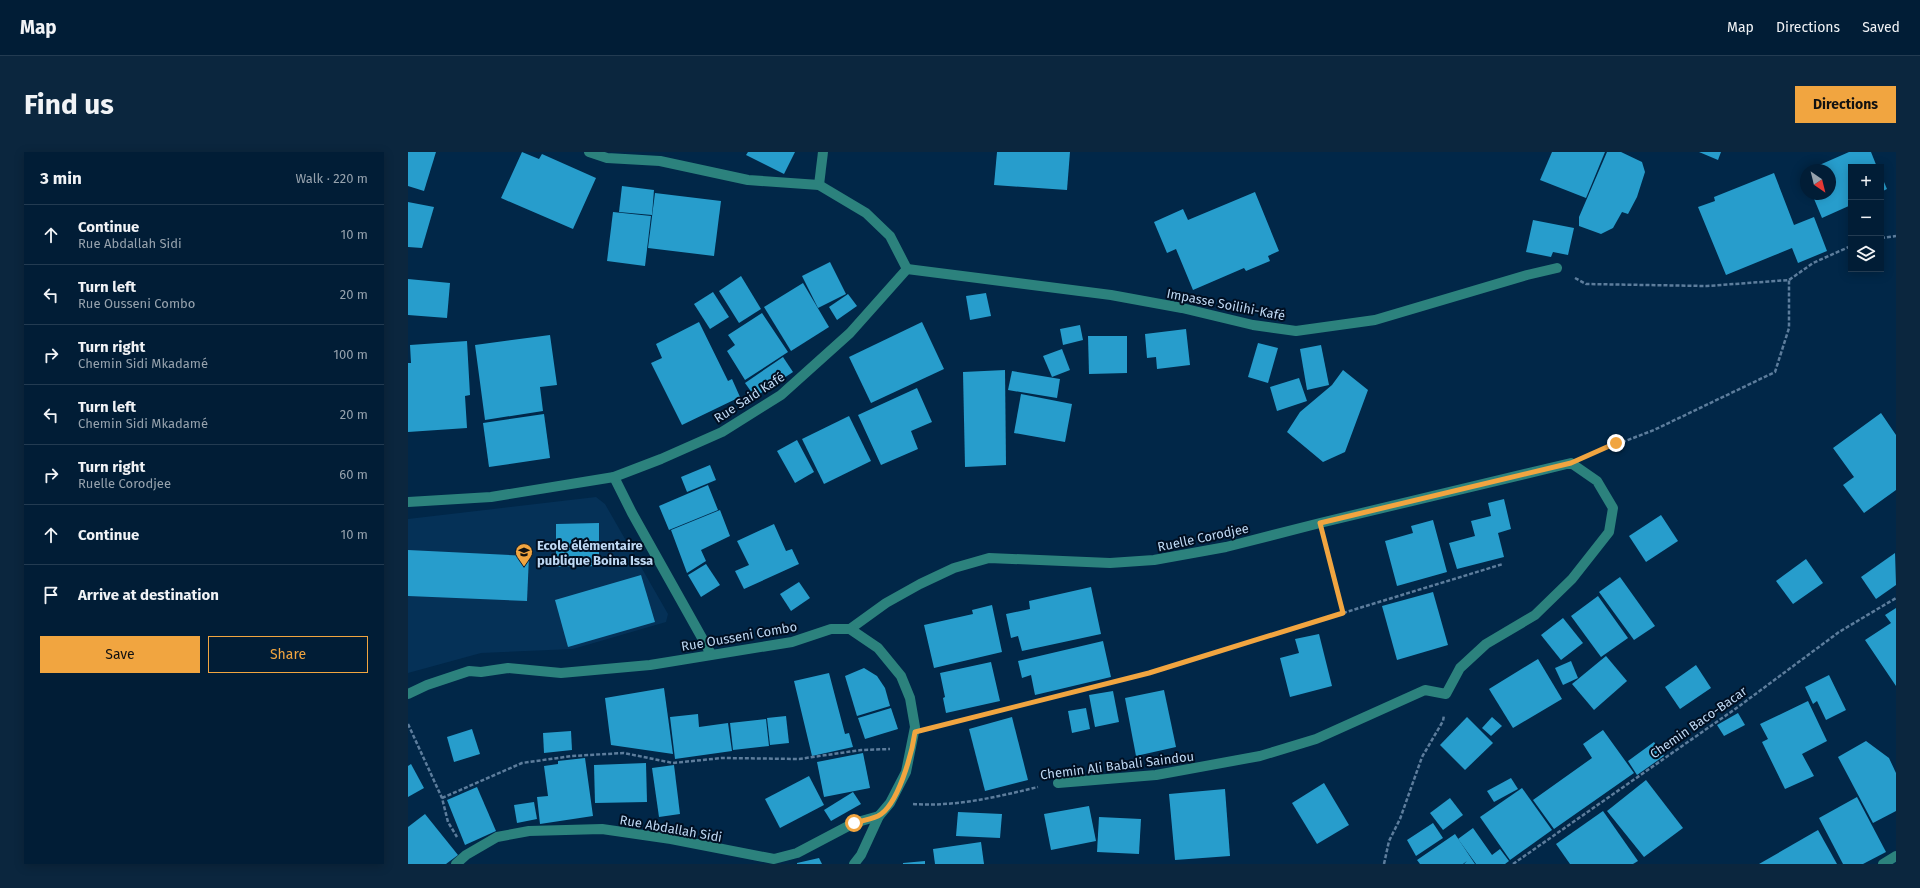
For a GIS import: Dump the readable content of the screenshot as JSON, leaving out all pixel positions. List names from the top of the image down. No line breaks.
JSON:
{"streets":{"street":["Impasse Soilihi-Kafé","Rue Said Kafé","Ruelle Corodjee","Rue Ousseni Combo","Chemin Ali Babali Saindou","Rue Abdallah Sidi"],"path":["Chemin Baco-Bacar"]},"crossings":[["Impasse Soilihi-Kafé","Rue Said Kafé"],["Ruelle Corodjee","Rue Ousseni Combo"]],"places":{"school or university":["Ecole élémentaire publique Boina Issa"]},"north":"bottom right","page":{"header":"Map","nav":["Map","Directions","Saved"],"buttons":["Directions",["Save","Share"]],"title":"Find us","heading":["3 min","Walk · 220 m"],"map_buttons":["+","−"],"list":[["Continue","Rue Abdallah Sidi","10 m"],["Turn left","Rue Ousseni Combo","20 m"],["Turn right","Chemin Sidi Mkadamé","100 m"],["Turn left","Chemin Sidi Mkadamé","20 m"],["Turn right","Ruelle Corodjee","60 m"],["Continue","10 m"],"Arrive at destination"]}}
